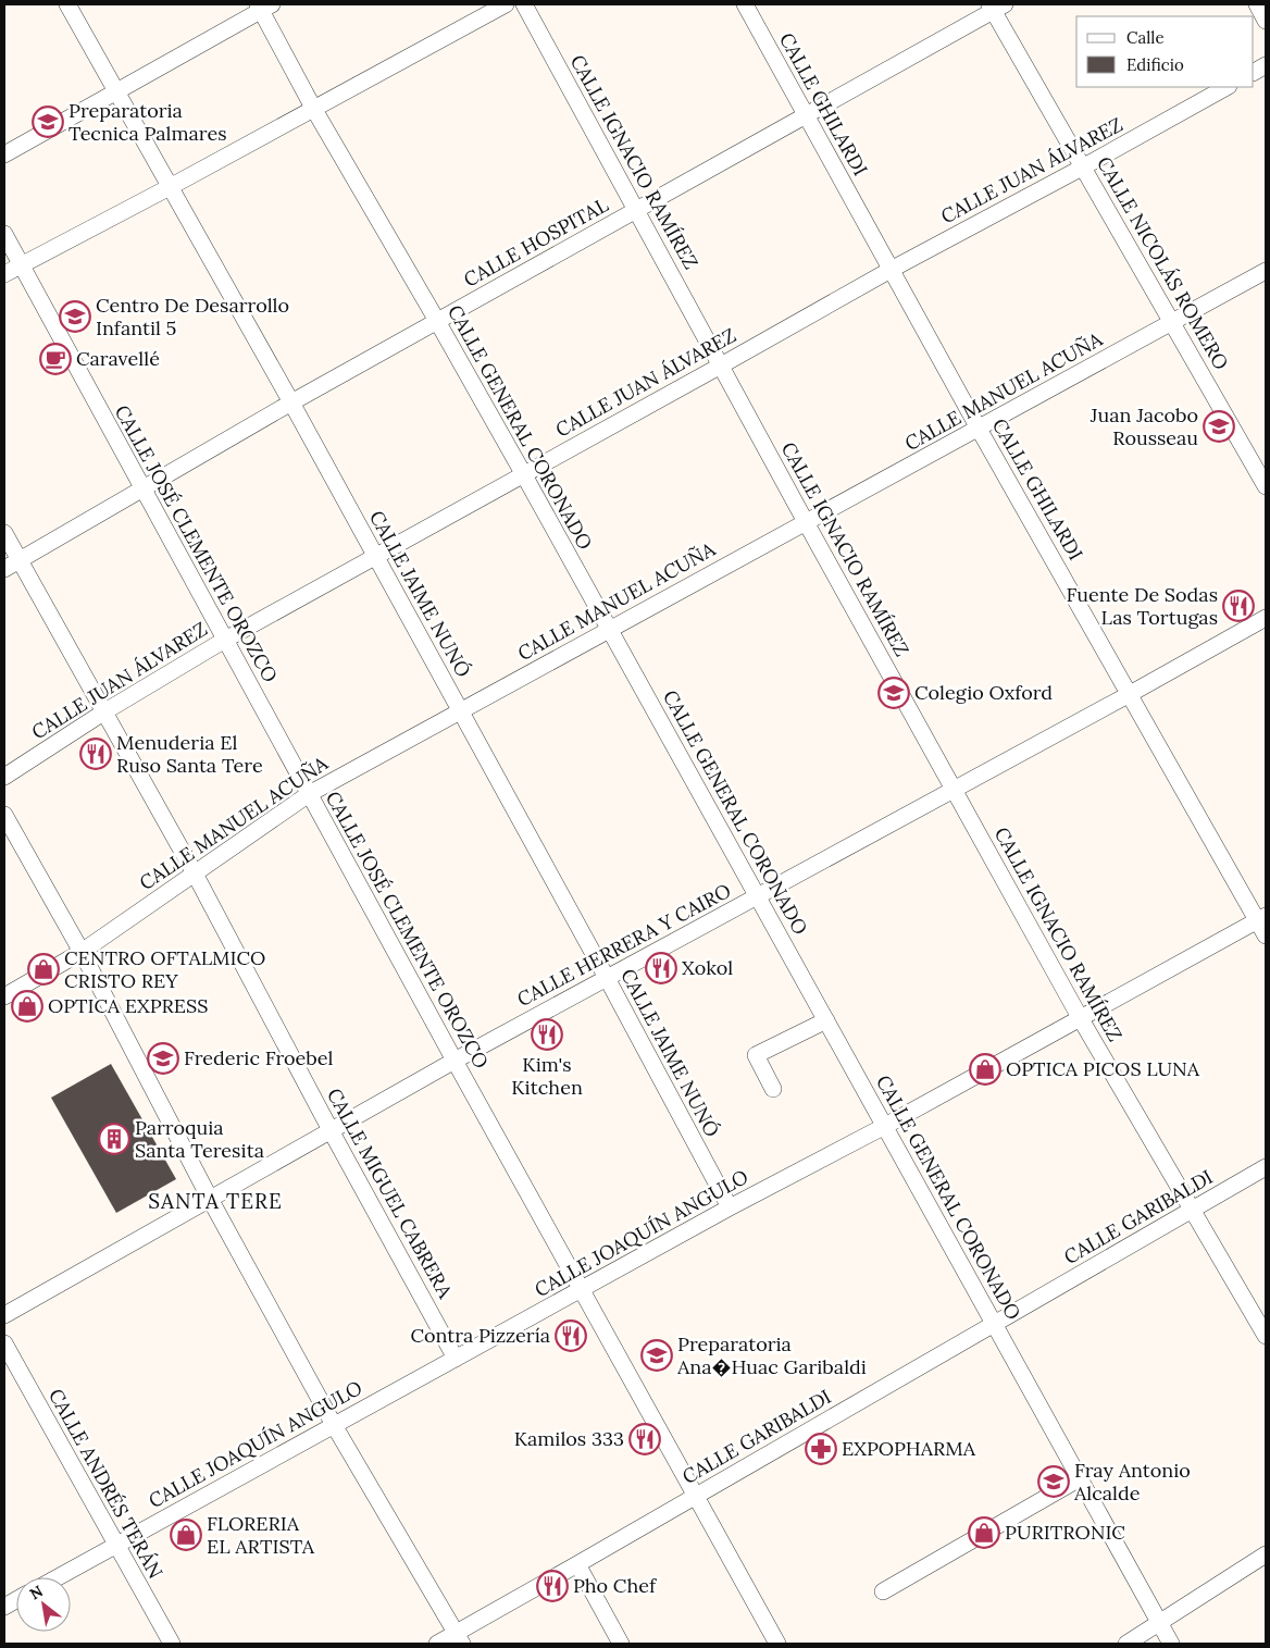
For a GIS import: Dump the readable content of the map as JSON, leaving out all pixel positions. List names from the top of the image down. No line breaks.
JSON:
{"streets":{"street":["CALLE GHILARDI","CALLE IGNACIO RAMÍREZ","CALLE JUAN ÁLVAREZ","CALLE HOSPITAL","CALLE NICOLÁS ROMERO","CALLE MANUEL ACUÑA","CALLE GENERAL CORONADO","CALLE JOSÉ CLEMENTE OROZCO","CALLE JAIME NUNÓ","CALLE HERRERA Y CAIRO","CALLE MIGUEL CABRERA","CALLE GARIBALDI","CALLE JOAQUÍN ANGULO","CALLE ANDRÉS TERÁN"]},"crossings":[["CALLE GHILARDI","CALLE JUAN ÁLVAREZ"],["CALLE GHILARDI","CALLE HOSPITAL"],["CALLE GHILARDI","CALLE MANUEL ACUÑA"],["CALLE GHILARDI","CALLE HERRERA Y CAIRO"],["CALLE GHILARDI","CALLE JOAQUÍN ANGULO"],["CALLE IGNACIO RAMÍREZ","CALLE JUAN ÁLVAREZ"],["CALLE IGNACIO RAMÍREZ","CALLE HOSPITAL"],["CALLE IGNACIO RAMÍREZ","CALLE MANUEL ACUÑA"],["CALLE IGNACIO RAMÍREZ","CALLE HERRERA Y CAIRO"],["CALLE IGNACIO RAMÍREZ","CALLE GARIBALDI"],["CALLE IGNACIO RAMÍREZ","CALLE JOAQUÍN ANGULO"],["CALLE JUAN ÁLVAREZ","CALLE NICOLÁS ROMERO"],["CALLE JUAN ÁLVAREZ","CALLE GENERAL CORONADO"],["CALLE JUAN ÁLVAREZ","CALLE JOSÉ CLEMENTE OROZCO"],["CALLE JUAN ÁLVAREZ","CALLE JAIME NUNÓ"],["CALLE JUAN ÁLVAREZ","CALLE MIGUEL CABRERA"],["CALLE HOSPITAL","CALLE NICOLÁS ROMERO"],["CALLE HOSPITAL","CALLE GENERAL CORONADO"],["CALLE HOSPITAL","CALLE JOSÉ CLEMENTE OROZCO"],["CALLE HOSPITAL","CALLE JAIME NUNÓ"],["CALLE HOSPITAL","CALLE MIGUEL CABRERA"],["CALLE NICOLÁS ROMERO","CALLE MANUEL ACUÑA"],["CALLE MANUEL ACUÑA","CALLE GENERAL CORONADO"],["CALLE MANUEL ACUÑA","CALLE JOSÉ CLEMENTE OROZCO"],["CALLE MANUEL ACUÑA","CALLE JAIME NUNÓ"],["CALLE MANUEL ACUÑA","CALLE MIGUEL CABRERA"],["CALLE GENERAL CORONADO","CALLE HERRERA Y CAIRO"],["CALLE GENERAL CORONADO","CALLE GARIBALDI"],["CALLE GENERAL CORONADO","CALLE JOAQUÍN ANGULO"],["CALLE JOSÉ CLEMENTE OROZCO","CALLE HERRERA Y CAIRO"],["CALLE JOSÉ CLEMENTE OROZCO","CALLE GARIBALDI"],["CALLE JOSÉ CLEMENTE OROZCO","CALLE JOAQUÍN ANGULO"],["CALLE JAIME NUNÓ","CALLE HERRERA Y CAIRO"],["CALLE JAIME NUNÓ","CALLE JOAQUÍN ANGULO"],["CALLE HERRERA Y CAIRO","CALLE MIGUEL CABRERA"],["CALLE MIGUEL CABRERA","CALLE JOAQUÍN ANGULO"],["CALLE JOAQUÍN ANGULO","CALLE ANDRÉS TERÁN"]],"districts":["SANTA TERE"],"places":{"school or university":["Preparatoria Tecnica Palmares","Centro De Desarrollo Infantil 5","Juan Jacobo Rousseau","Colegio Oxford","Frederic Froebel","Preparatoria Ana�Huac Garibaldi","Fray Antonio Alcalde"],"cafe":["Caravellé"],"restaurant":["Fuente De Sodas Las Tortugas","Menuderia El Ruso Santa Tere","Xokol","Kim's Kitchen","Contra Pizzería","Kamilos 333","Pho Chef"],"shop":["CENTRO OFTALMICO CRISTO REY","OPTICA EXPRESS","OPTICA PICOS LUNA","PURITRONIC","FLORERIA EL ARTISTA"],"building":["Parroquia Santa Teresita"],"pharmacy":["EXPOPHARMA"]},"legend":["Calle","Edificio"],"north":"top left"}
